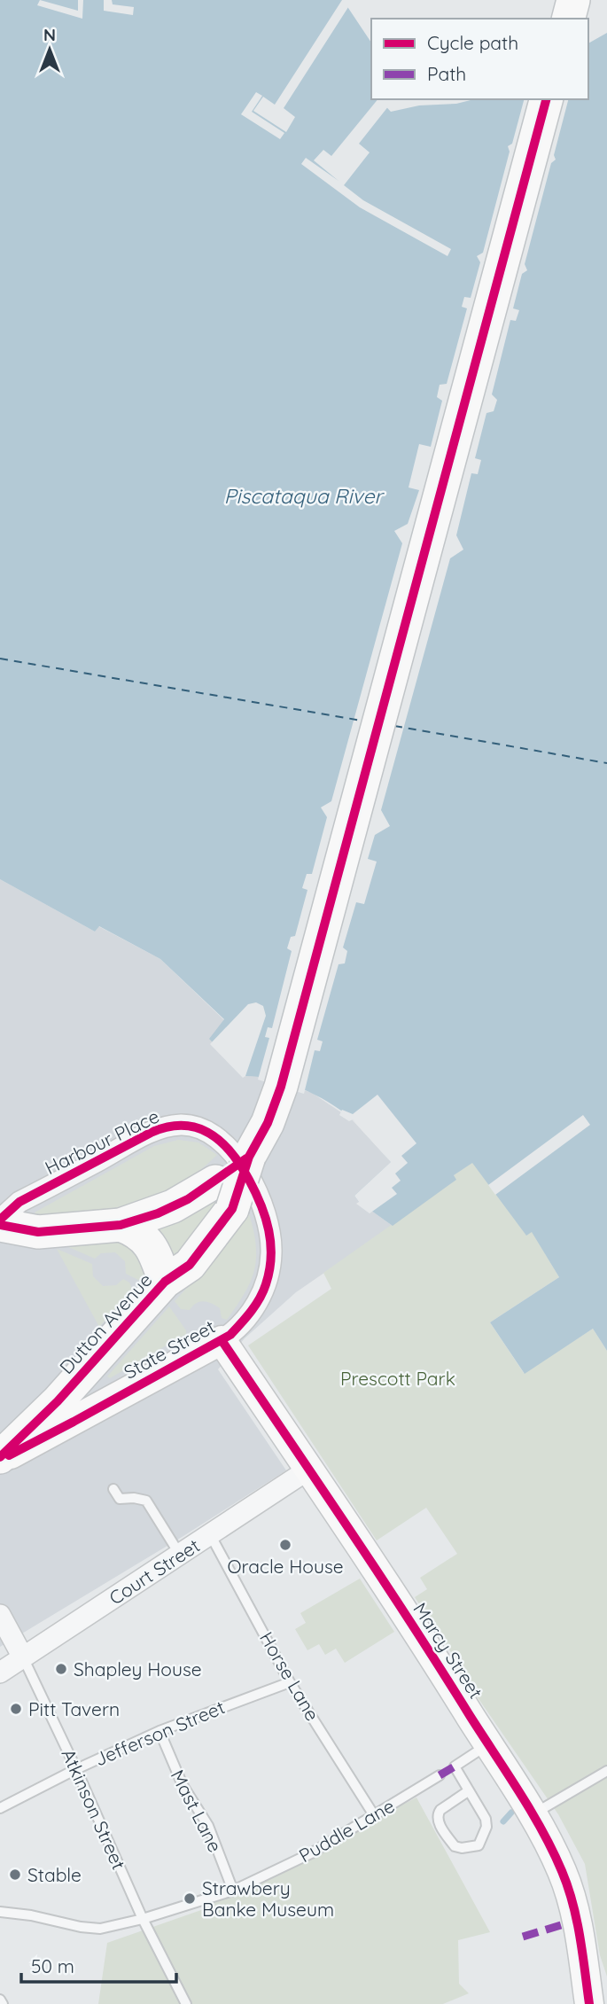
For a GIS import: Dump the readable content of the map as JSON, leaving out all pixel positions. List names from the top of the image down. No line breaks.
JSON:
{"streets":{"main road":["Dutton Avenue"],"street":["Harbour Place","State Street","Court Street","Marcy Street","Atkinson Street"],"lane":["Horse Lane","Jefferson Street","Mast Lane","Puddle Lane"]},"crossings":[["Harbour Place","Dutton Avenue"],["Harbour Place","State Street"],["Dutton Avenue","State Street"],["State Street","Marcy Street"],["Court Street","Marcy Street"],["Court Street","Horse Lane"],["Court Street","Atkinson Street"],["Horse Lane","Jefferson Street"],["Horse Lane","Puddle Lane"],["Jefferson Street","Atkinson Street"],["Jefferson Street","Mast Lane"],["Atkinson Street","Puddle Lane"],["Mast Lane","Puddle Lane"]],"water":["Piscataqua River"],"parks":["Prescott Park"],"places":["Oracle House","Shapley House","Pitt Tavern","Stable","Strawbery Banke Museum"],"legend":["Cycle path","Path"],"scale_bar":"50 m","north":"top"}
